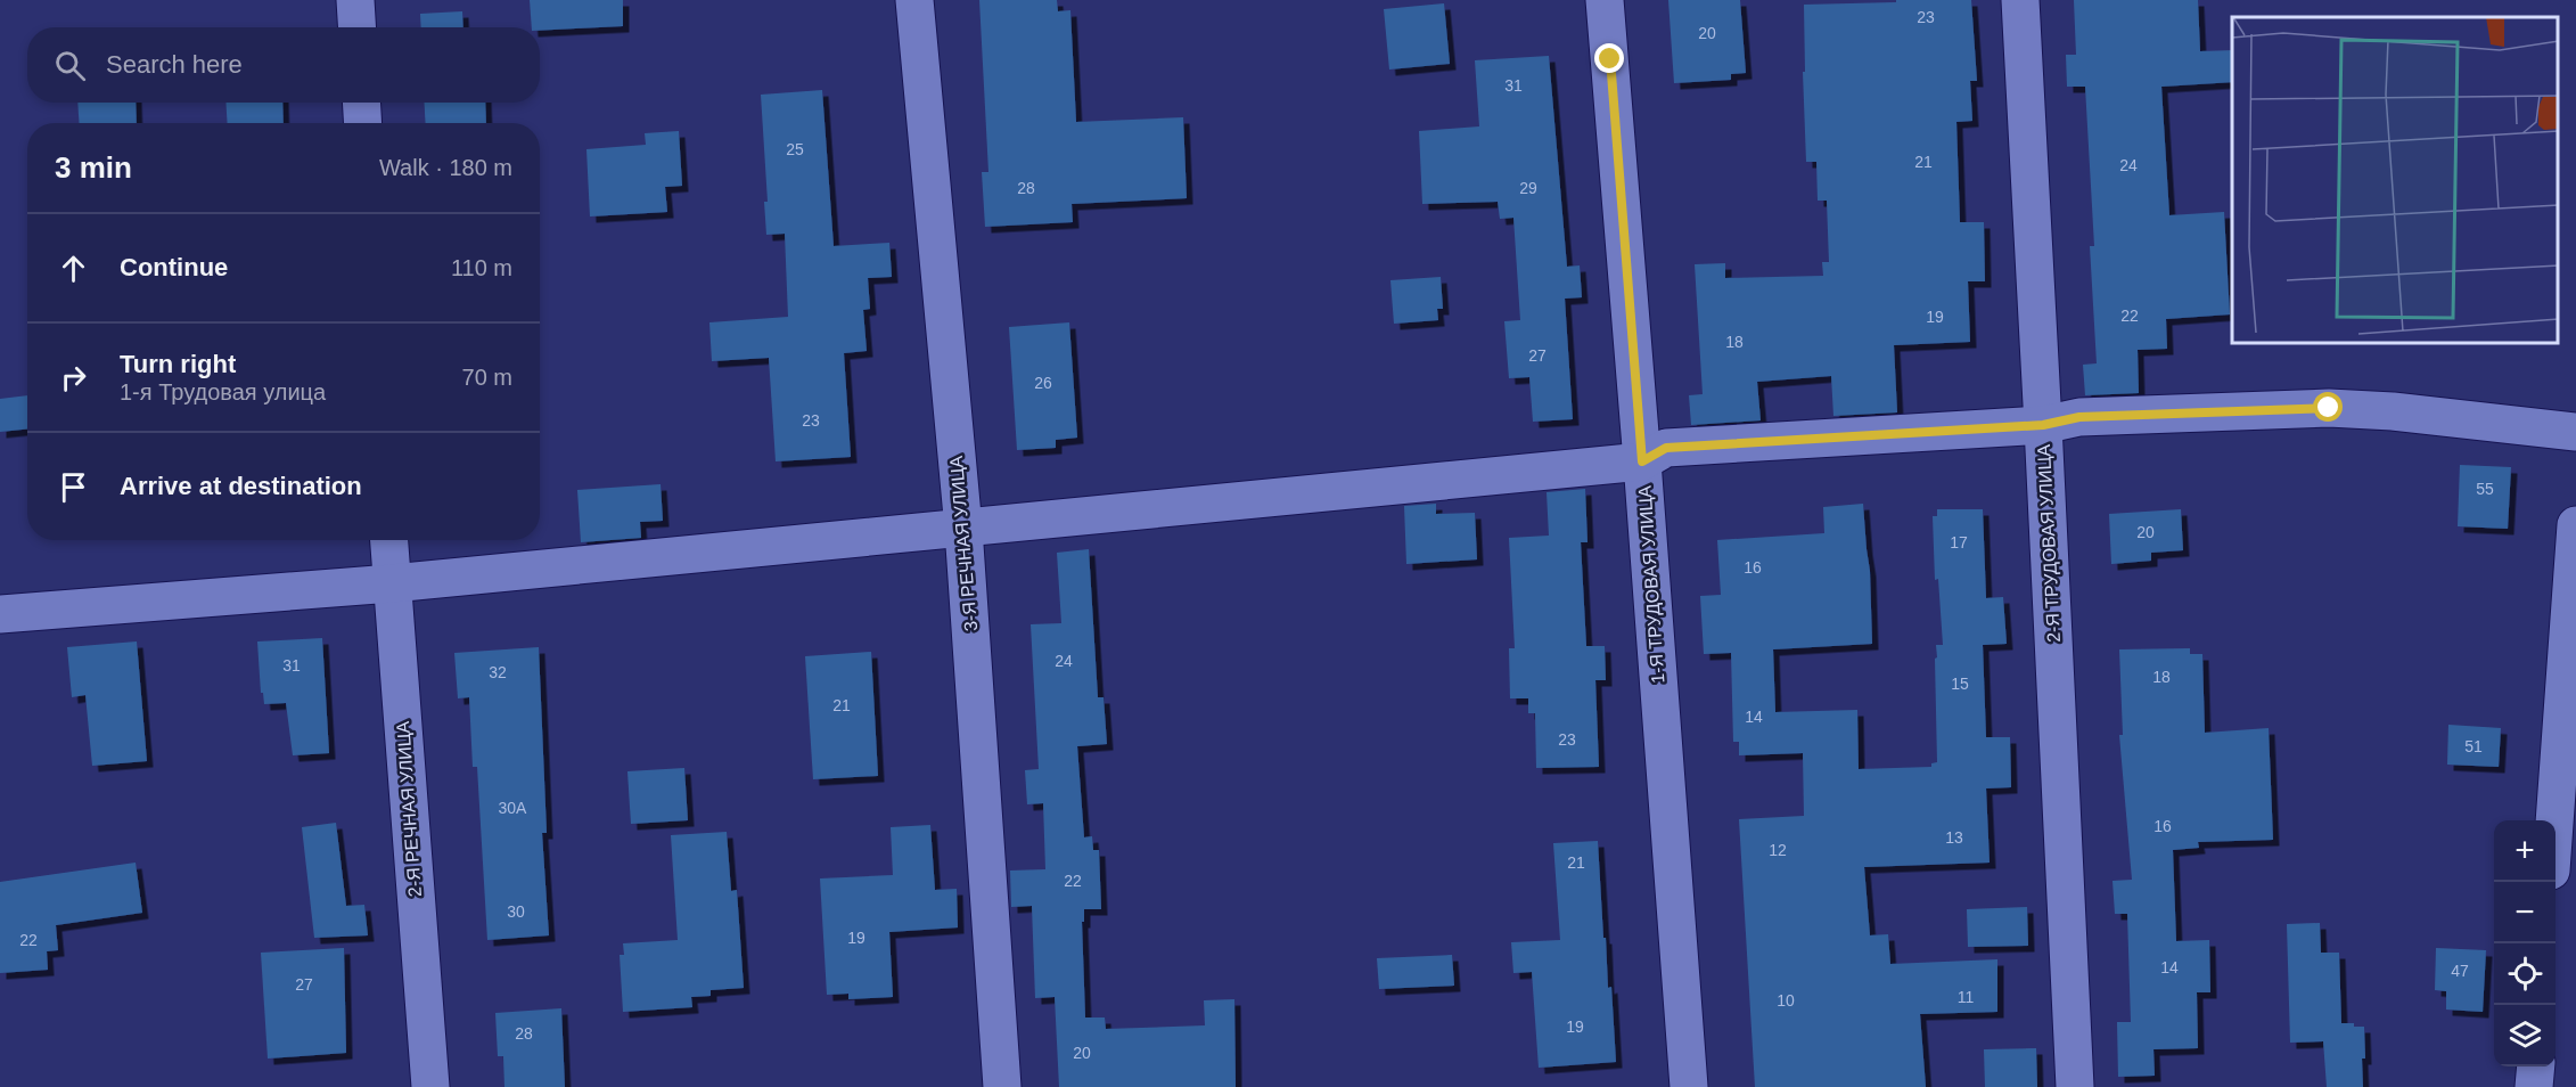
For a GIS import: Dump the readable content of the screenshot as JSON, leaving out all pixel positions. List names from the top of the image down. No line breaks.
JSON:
{"streets":{"street":["3-Я РЕЧНАЯ УЛИЦА","2-Я ТРУДОВАЯ УЛИЦА","1-Я ТРУДОВАЯ УЛИЦА","2-Я РЕЧНАЯ УЛИЦА"]},"house_numbers":["23","20","31","25","21","24","28","29","22","19","18","27","26","23","55","20","17","16","24","31","32","18","15","21","14","23","51","30А","16","13","12","21","22","30","19","22","14","47","27","11","10","19","28","20"],"page":{"search":"Search here","heading":["3 min","Walk · 180 m"],"list":[["Continue","110 m"],["Turn right","1-я Трудовая улица","70 m"],"Arrive at destination"],"map_buttons":["+","−"]}}
